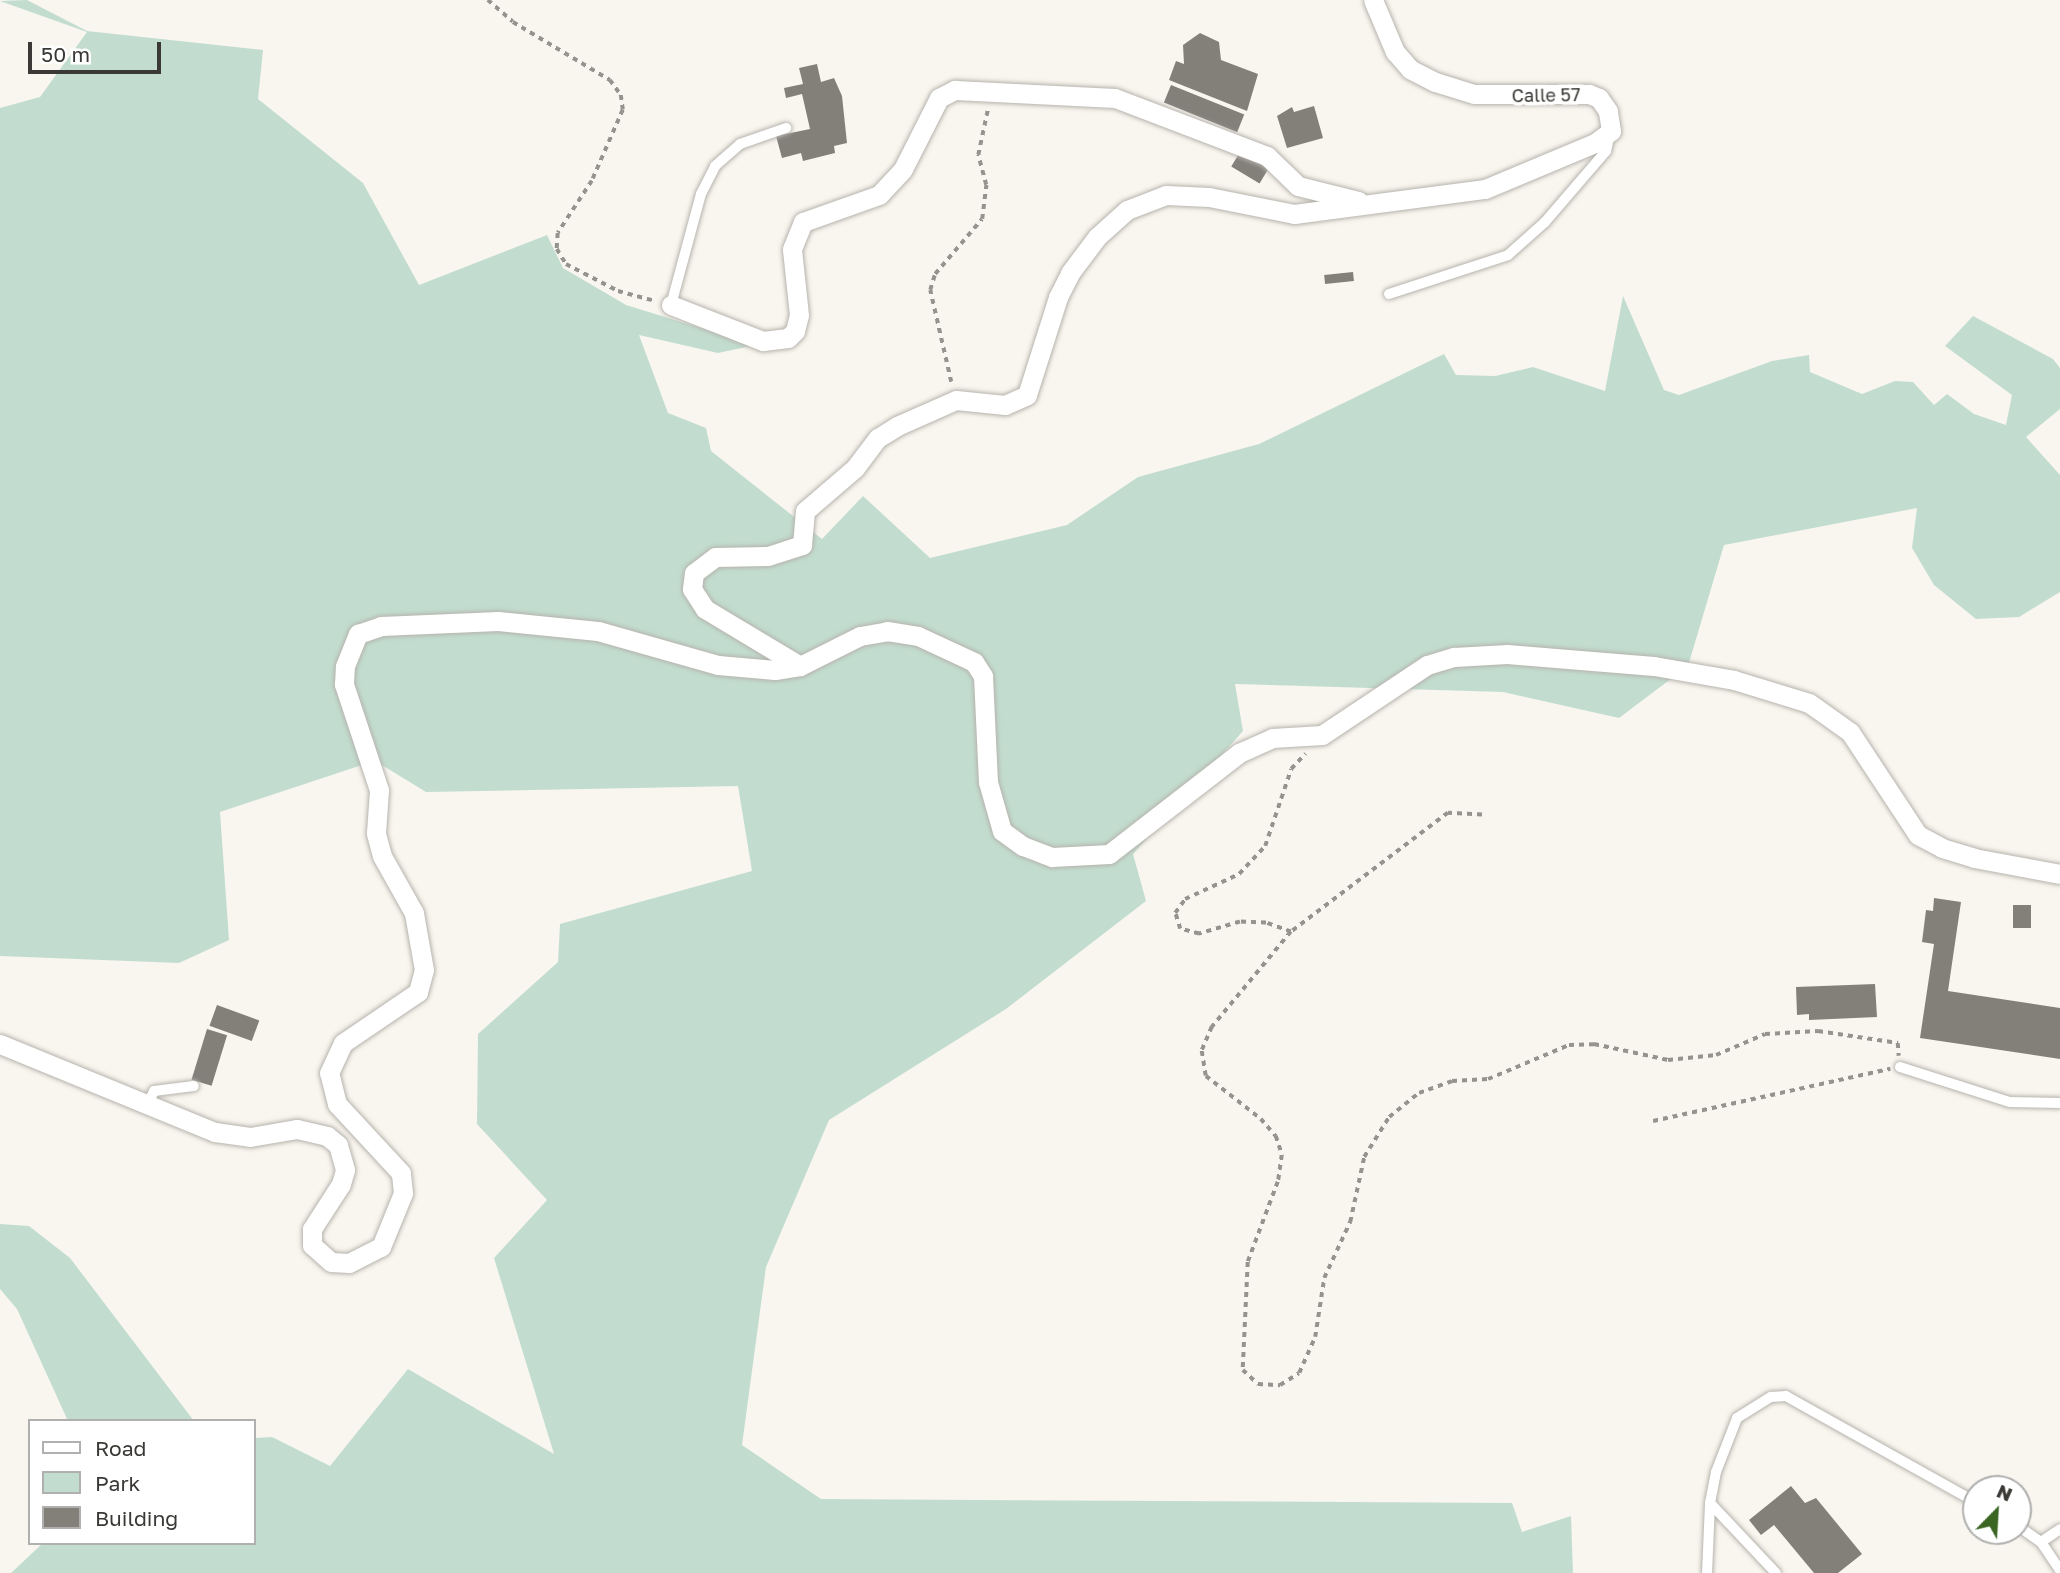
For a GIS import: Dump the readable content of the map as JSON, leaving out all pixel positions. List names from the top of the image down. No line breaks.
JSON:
{"streets":{"street":["Calle 57"]},"legend":["Road","Park","Building"],"scale_bar":"50 m","north":"top right"}
